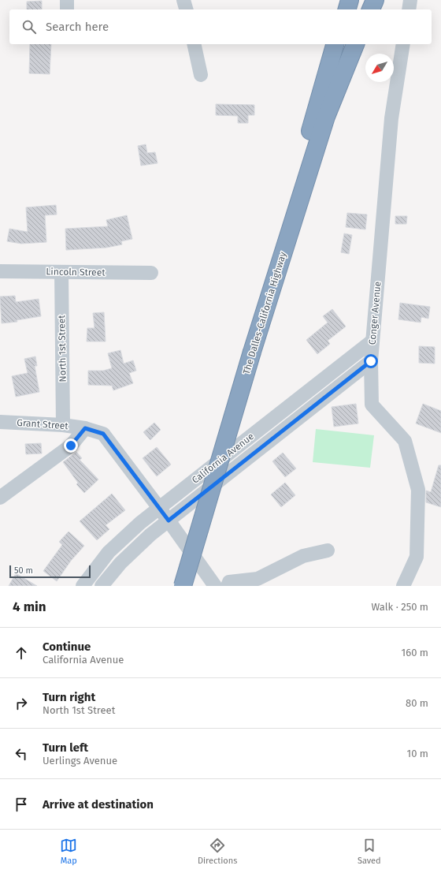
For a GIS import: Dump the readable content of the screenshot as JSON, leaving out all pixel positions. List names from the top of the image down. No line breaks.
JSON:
{"streets":{"highway":["The Dalles-California Highway"],"street":["Lincoln Street","Conger Avenue","North 1st Street","Grant Street","California Avenue"]},"crossings":[["Lincoln Street","North 1st Street"],["Conger Avenue","California Avenue"],["North 1st Street","Grant Street"]],"scale_bar":"50 m","north":"bottom left","page":{"search":"Search here","scale":"50 m","heading":["4 min","Walk · 250 m"],"list":[["Continue","California Avenue","160 m"],["Turn right","North 1st Street","80 m"],["Turn left","Uerlings Avenue","10 m"],"Arrive at destination"],"nav":["Map","Directions","Saved"]}}
